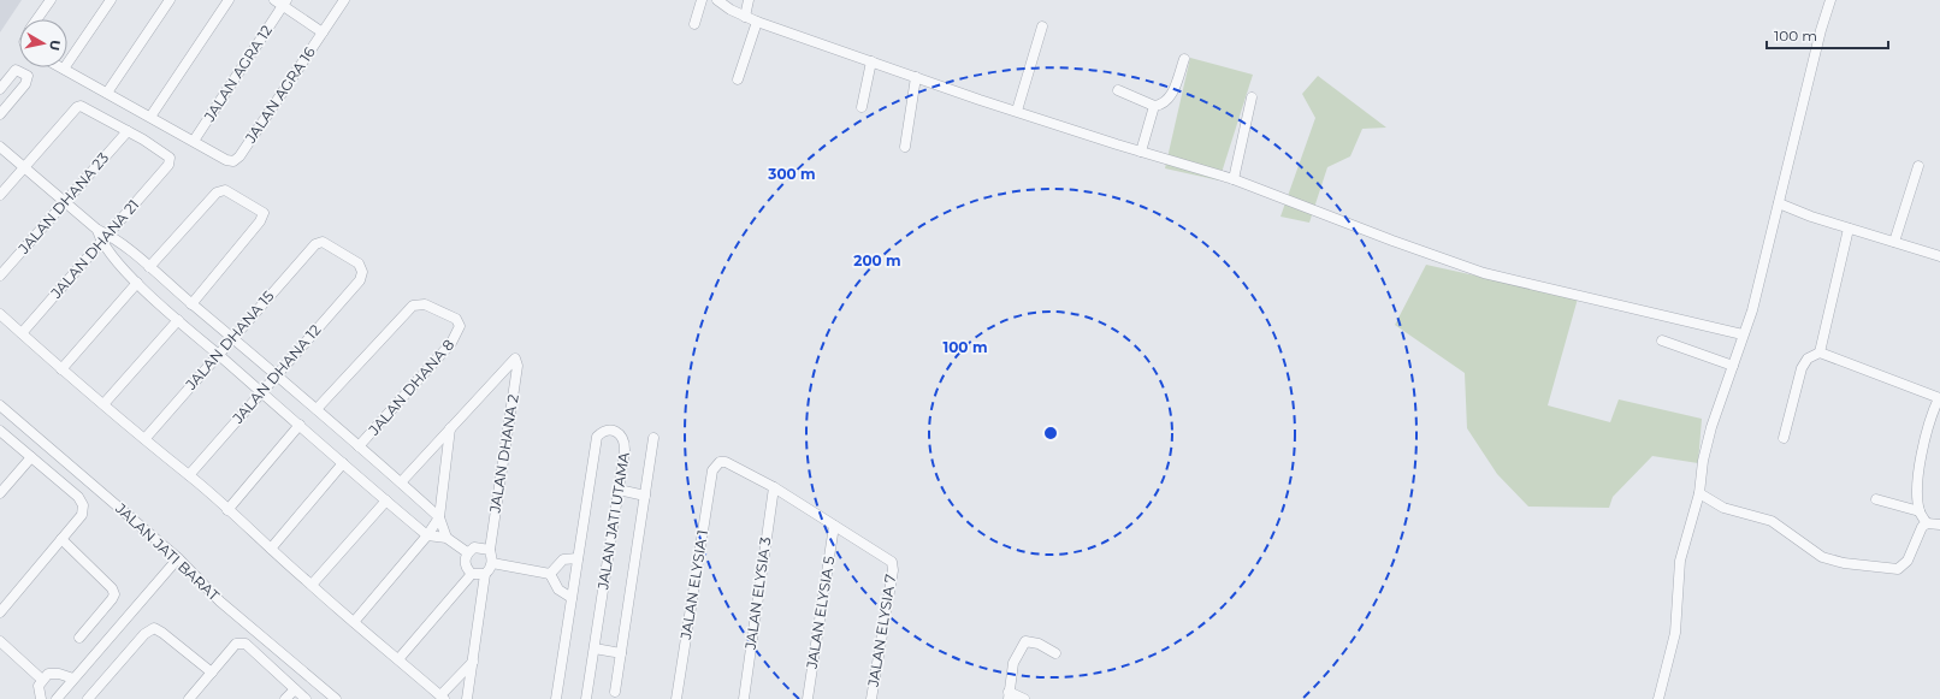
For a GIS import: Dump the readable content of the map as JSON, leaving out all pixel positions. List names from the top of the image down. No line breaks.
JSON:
{"streets":{"street":["JALAN AGRA 12","JALAN AGRA 16","JALAN DHANA 23","JALAN DHANA 21","JALAN DHANA 15","JALAN DHANA 12","JALAN DHANA 8","JALAN DHANA 2","JALAN JATI UTAMA","JALAN JATI BARAT","JALAN ELYSIA 1","JALAN ELYSIA 3","JALAN ELYSIA 5","JALAN ELYSIA 7"]},"crossings":[["JALAN AGRA 12","JALAN AGRA 16"],["JALAN DHANA 23","JALAN DHANA 21"],["JALAN DHANA 15","JALAN DHANA 12"],["JALAN ELYSIA 1","JALAN ELYSIA 3"],["JALAN ELYSIA 5","JALAN ELYSIA 7"]],"scale_bar":"100 m","north":"right","rings":["300 m","200 m","100 m"]}
